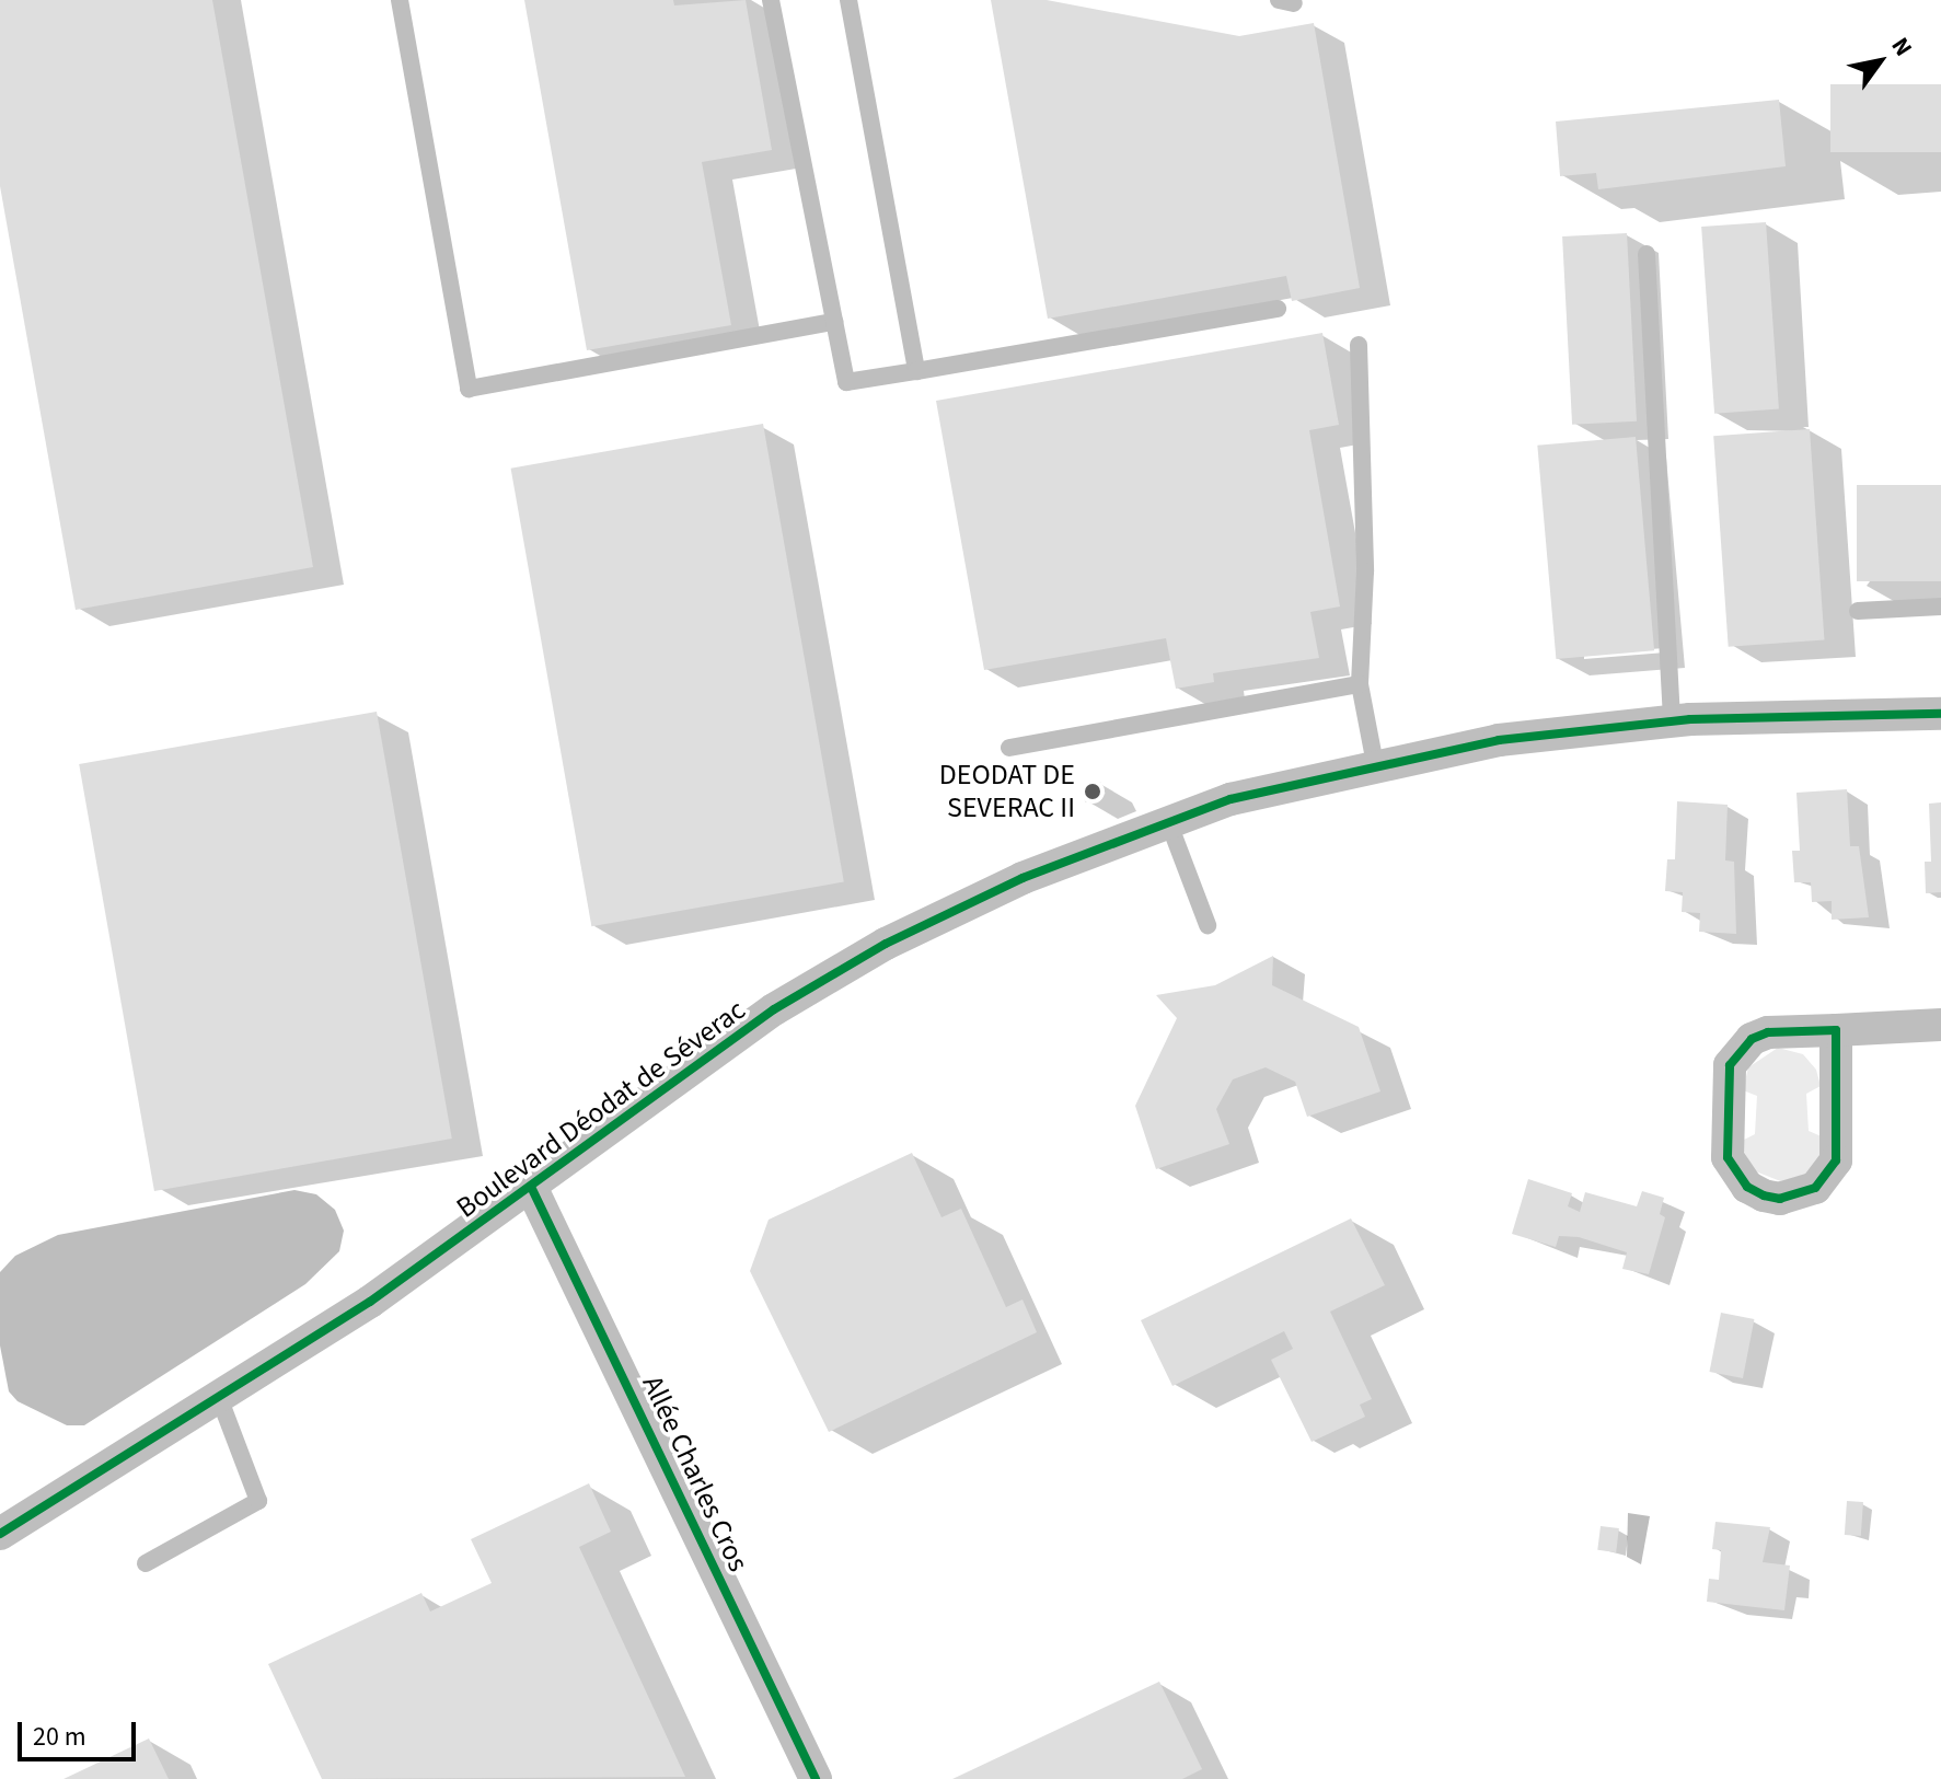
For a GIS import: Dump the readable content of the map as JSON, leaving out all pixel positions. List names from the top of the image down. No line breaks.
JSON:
{"streets":{"street":["Boulevard Déodat de Séverac","Allée Charles Cros"]},"crossings":[["Boulevard Déodat de Séverac","Allée Charles Cros"]],"places":["DEODAT DE SEVERAC II"],"scale_bar":"20 m","north":"top right"}
